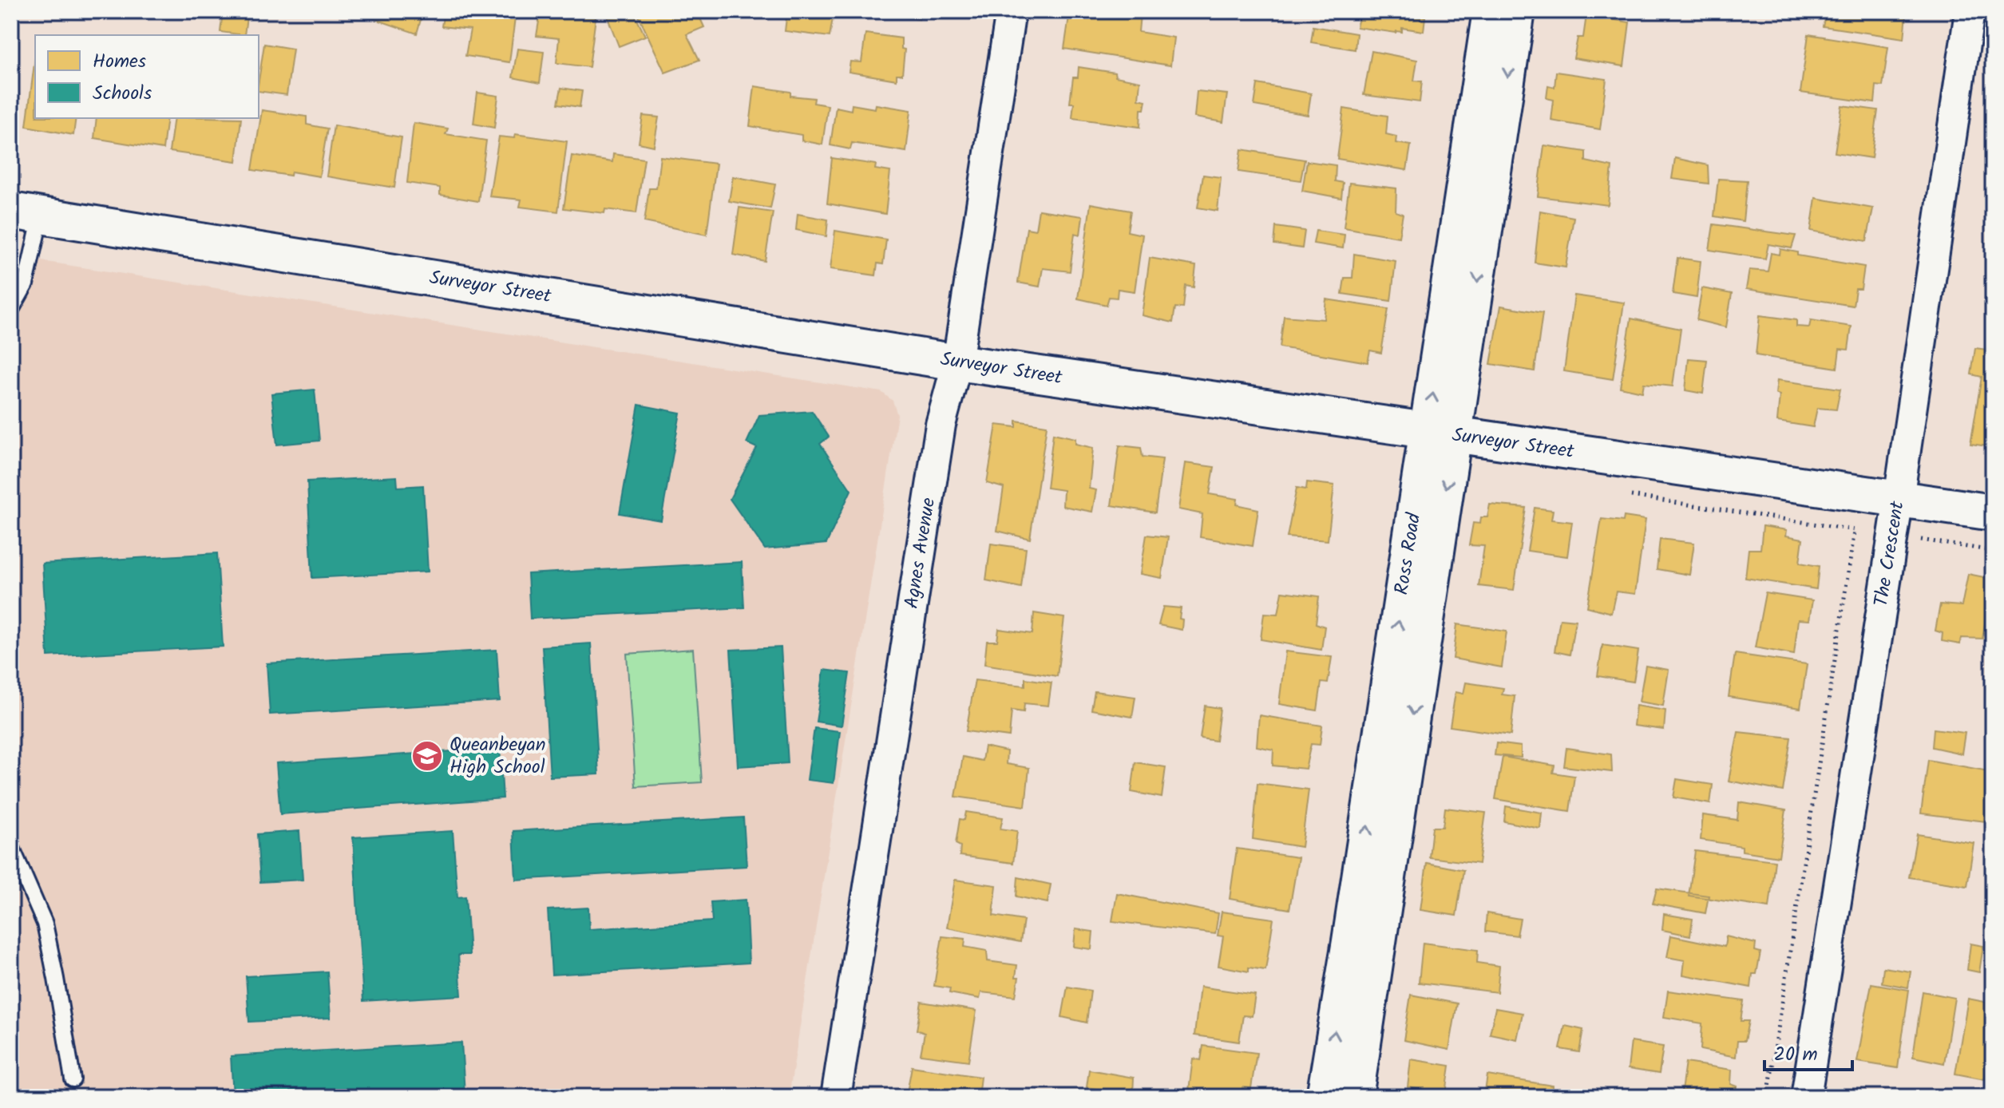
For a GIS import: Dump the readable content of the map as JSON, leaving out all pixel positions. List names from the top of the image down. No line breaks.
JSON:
{"streets":{"street":["Surveyor Street","Agnes Avenue","Ross Road","The Crescent"]},"crossings":[["Surveyor Street","Agnes Avenue"],["Surveyor Street","Ross Road"],["Surveyor Street","The Crescent"]],"places":{"school or university":["Queanbeyan High School"]},"legend":["Homes","Schools"],"scale_bar":"20 m"}
